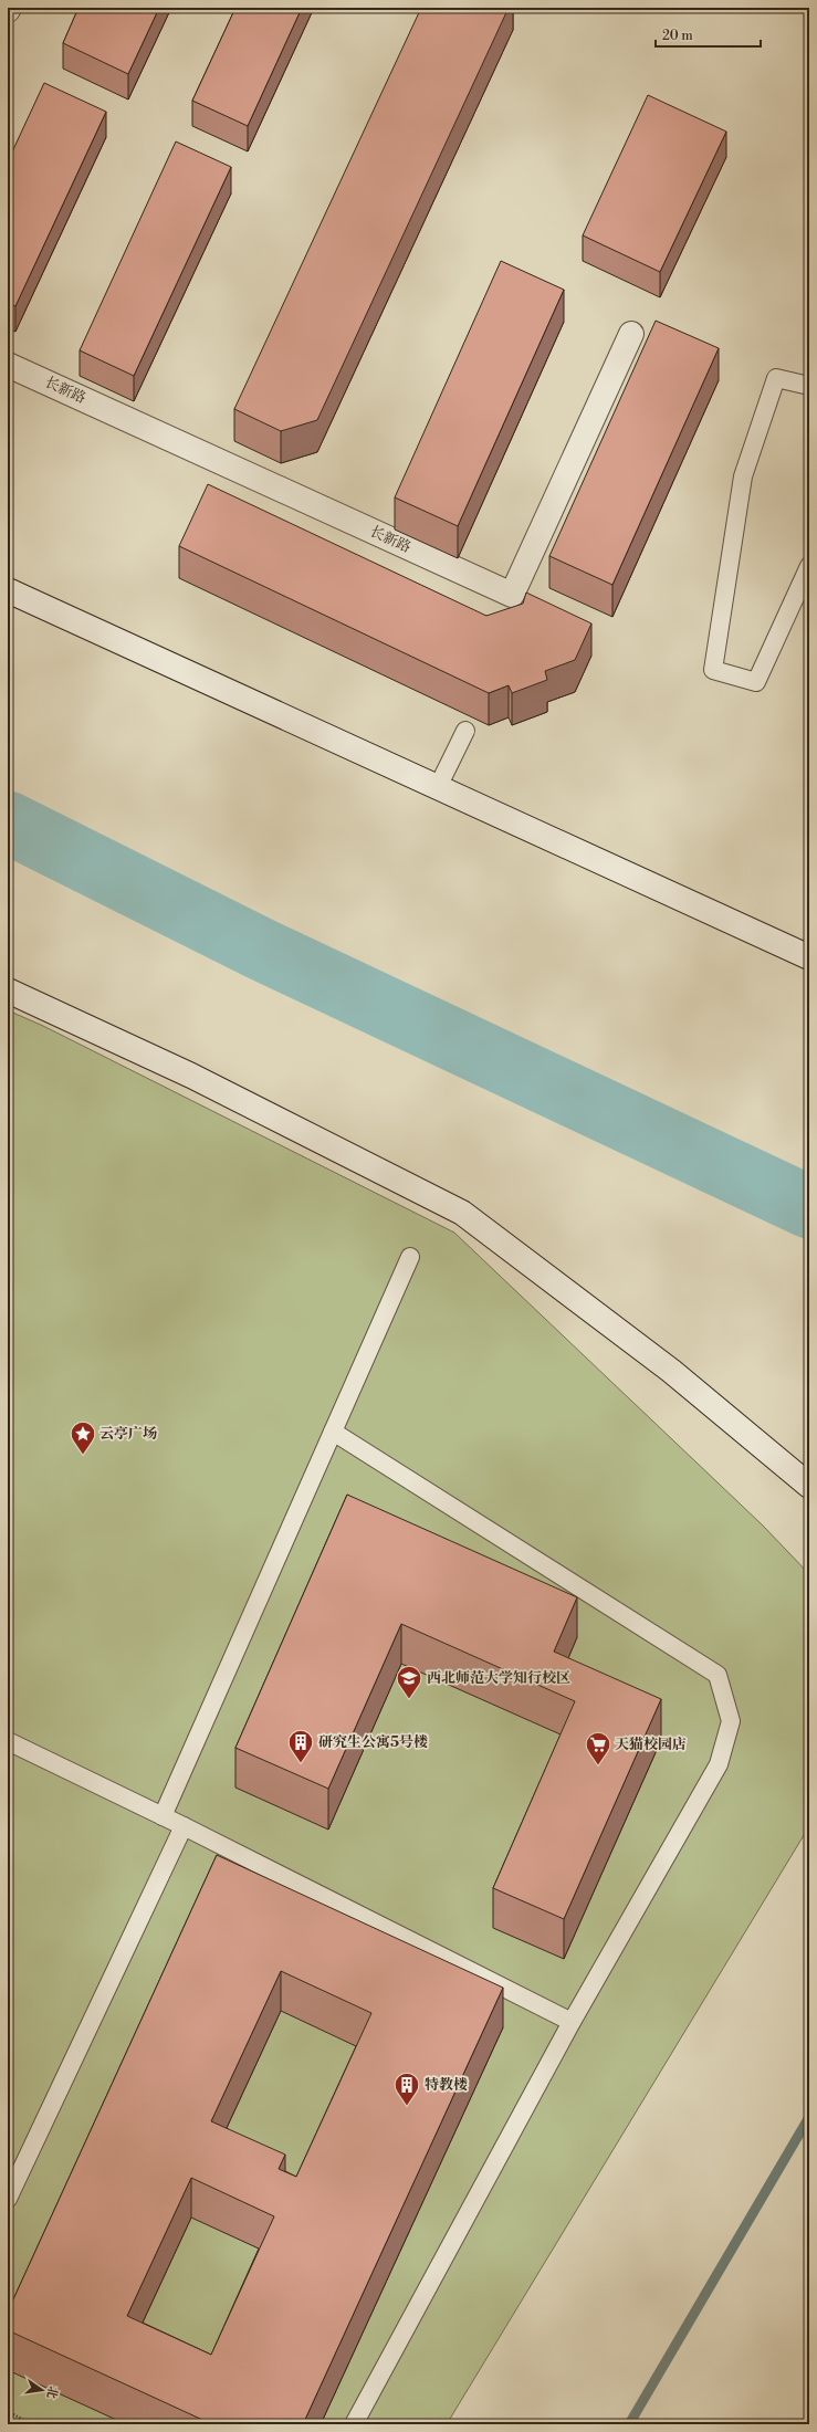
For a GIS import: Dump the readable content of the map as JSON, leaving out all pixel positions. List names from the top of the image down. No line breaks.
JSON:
{"streets":{"street":["长新路"]},"places":{"place":["云亭广场"],"school or university":["西北师范大学知行校区"],"building":["研究生公寓5号楼","特教楼"],"supermarket":["天猫校园店"]},"scale_bar":"20 m","north":"right"}
